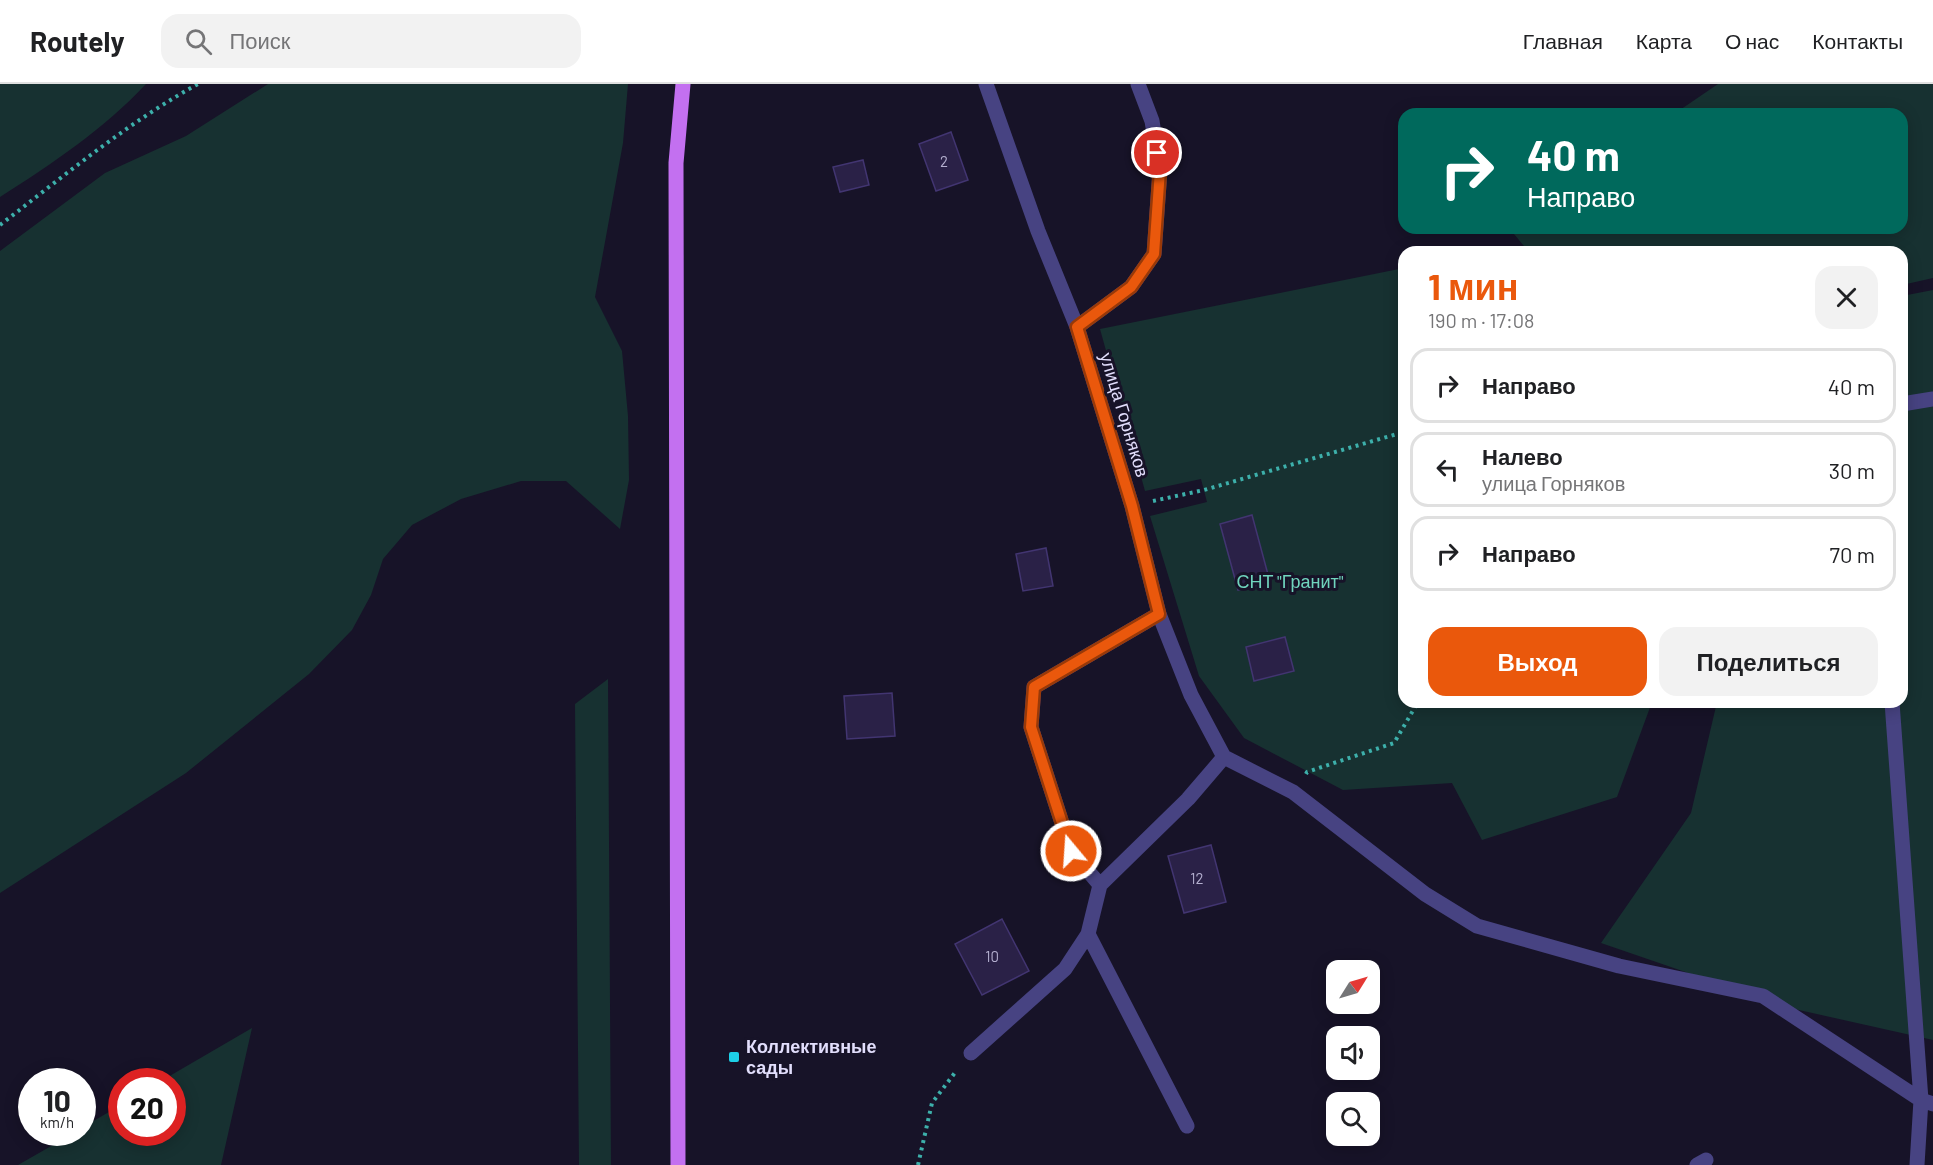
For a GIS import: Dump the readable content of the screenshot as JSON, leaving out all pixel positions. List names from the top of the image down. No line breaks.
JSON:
{"streets":{"street":["улица Горняков"]},"parks":["СНТ \"Гранит\""],"places":{"transit":["Коллективные сады"]},"house_numbers":["2","12","10"],"north":"top right","page":{"header":"Routely","search":"Поиск","nav":["Главная","Карта","О нас","Контакты"],"turn":["40 m","Направо"],"heading":["1 мин","190 m · 17:08"],"list":[{"name":"Направо","value":"40 m"},{"name":"Налево","note":"улица Горняков","value":"30 m"},{"name":"Направо","value":"70 m"}],"buttons":["Выход","Поделиться"],"speed":"10 km/h","limit":"20"}}
